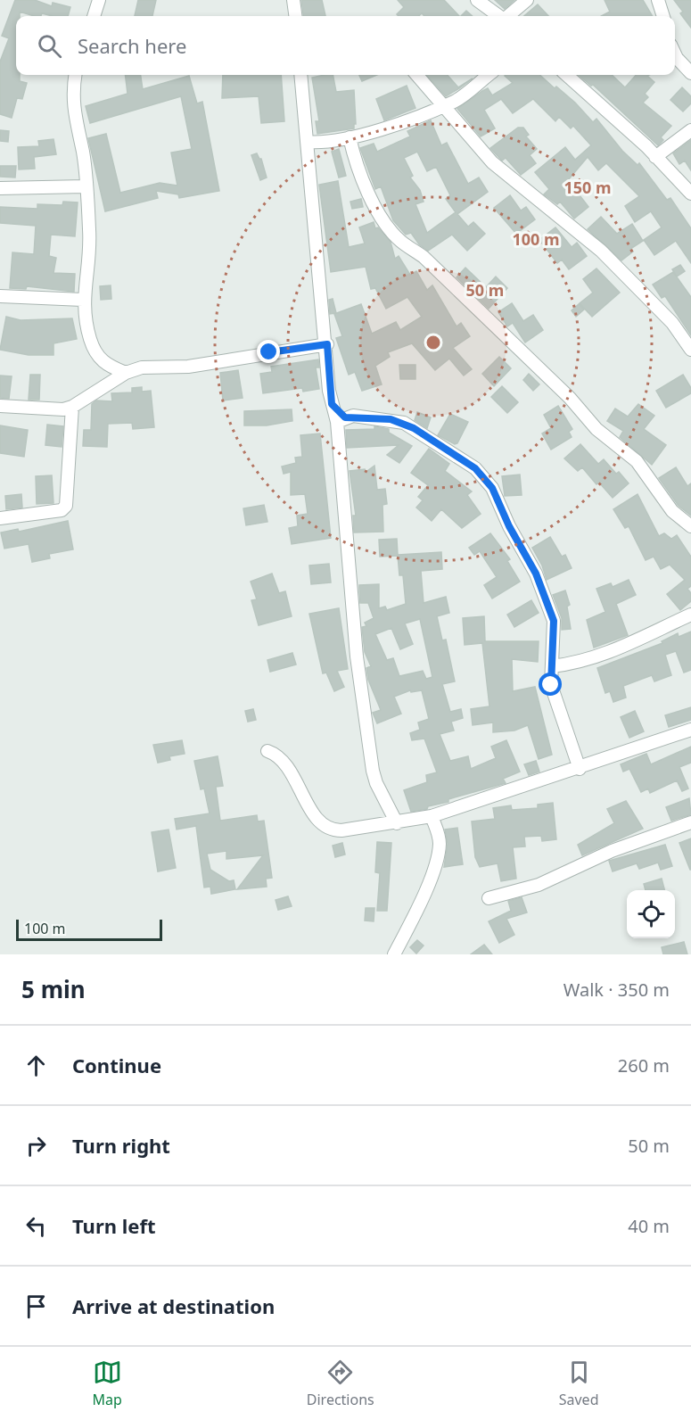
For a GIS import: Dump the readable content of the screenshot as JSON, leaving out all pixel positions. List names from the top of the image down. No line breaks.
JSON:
{"scale_bar":"100 m","page":{"search":"Search here","scale":"100 m","heading":["5 min","Walk · 350 m"],"list":[["Continue","260 m"],["Turn right","50 m"],["Turn left","40 m"],"Arrive at destination"],"nav":["Map","Directions","Saved"]},"rings":["150 m","100 m","50 m"]}
